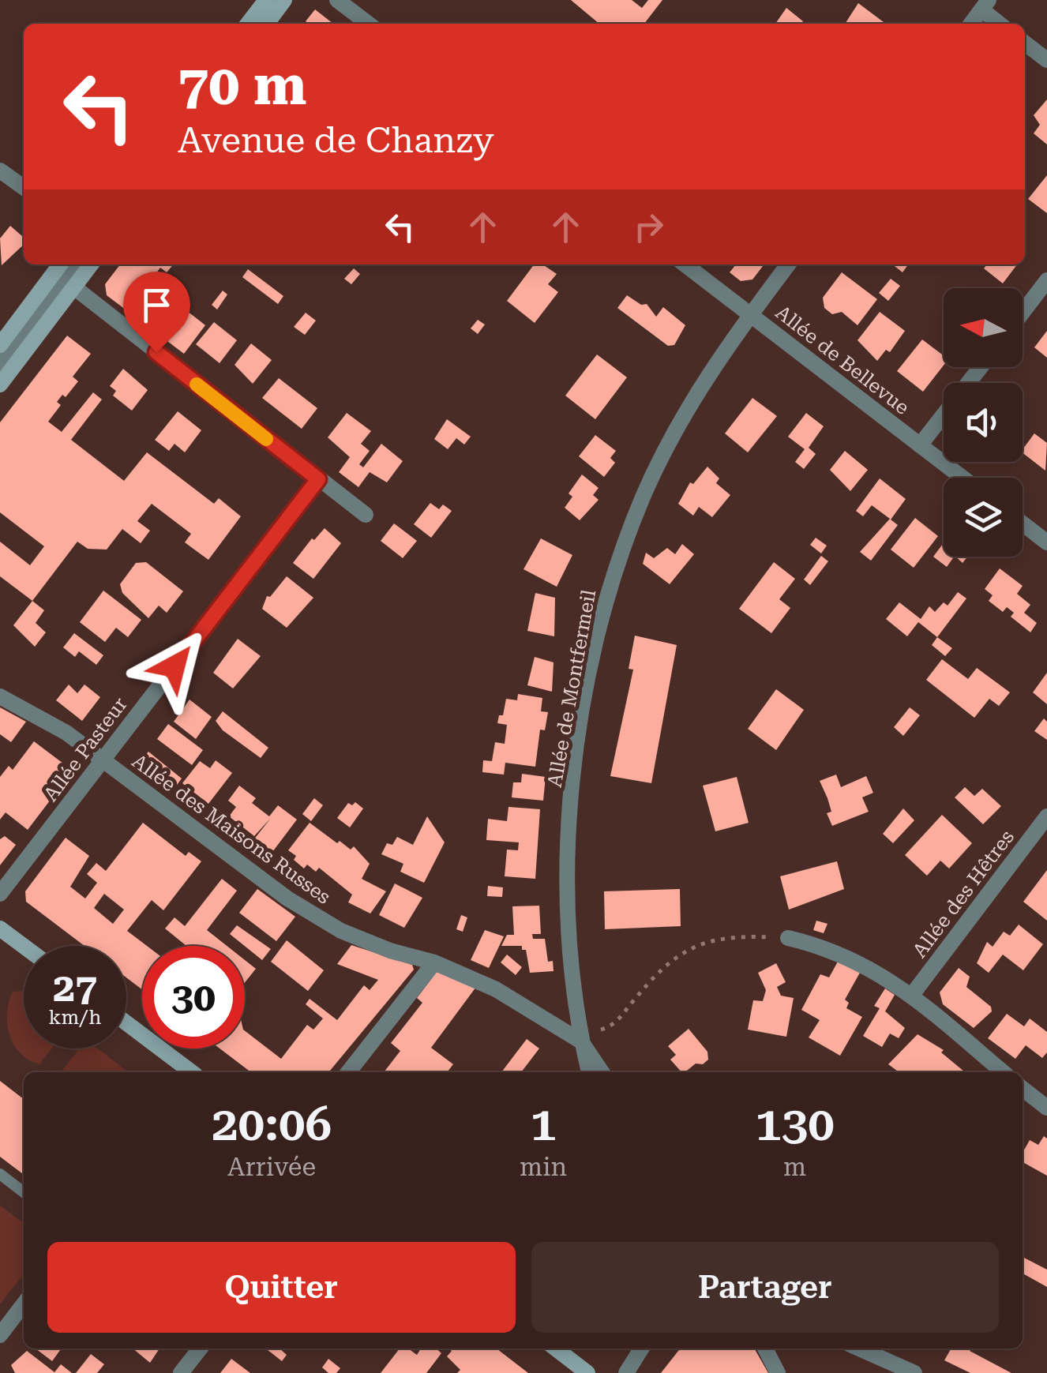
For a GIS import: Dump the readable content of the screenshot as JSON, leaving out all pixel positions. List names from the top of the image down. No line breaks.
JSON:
{"streets":{"street":["Allée de Bellevue","Allée de Montfermeil","Allée Pasteur","Allée des Maisons Russes","Allée des Hêtres"]},"crossings":[["Allée de Bellevue","Allée de Montfermeil"],["Allée de Montfermeil","Allée des Maisons Russes"],["Allée Pasteur","Allée des Maisons Russes"]],"north":"left","page":{"turn":["70 m","Avenue de Chanzy"],"speed":"27 km/h","limit":"30","eta":["20:06","Arrivée","1","min","130","m"],"buttons":["Quitter","Partager"]}}
